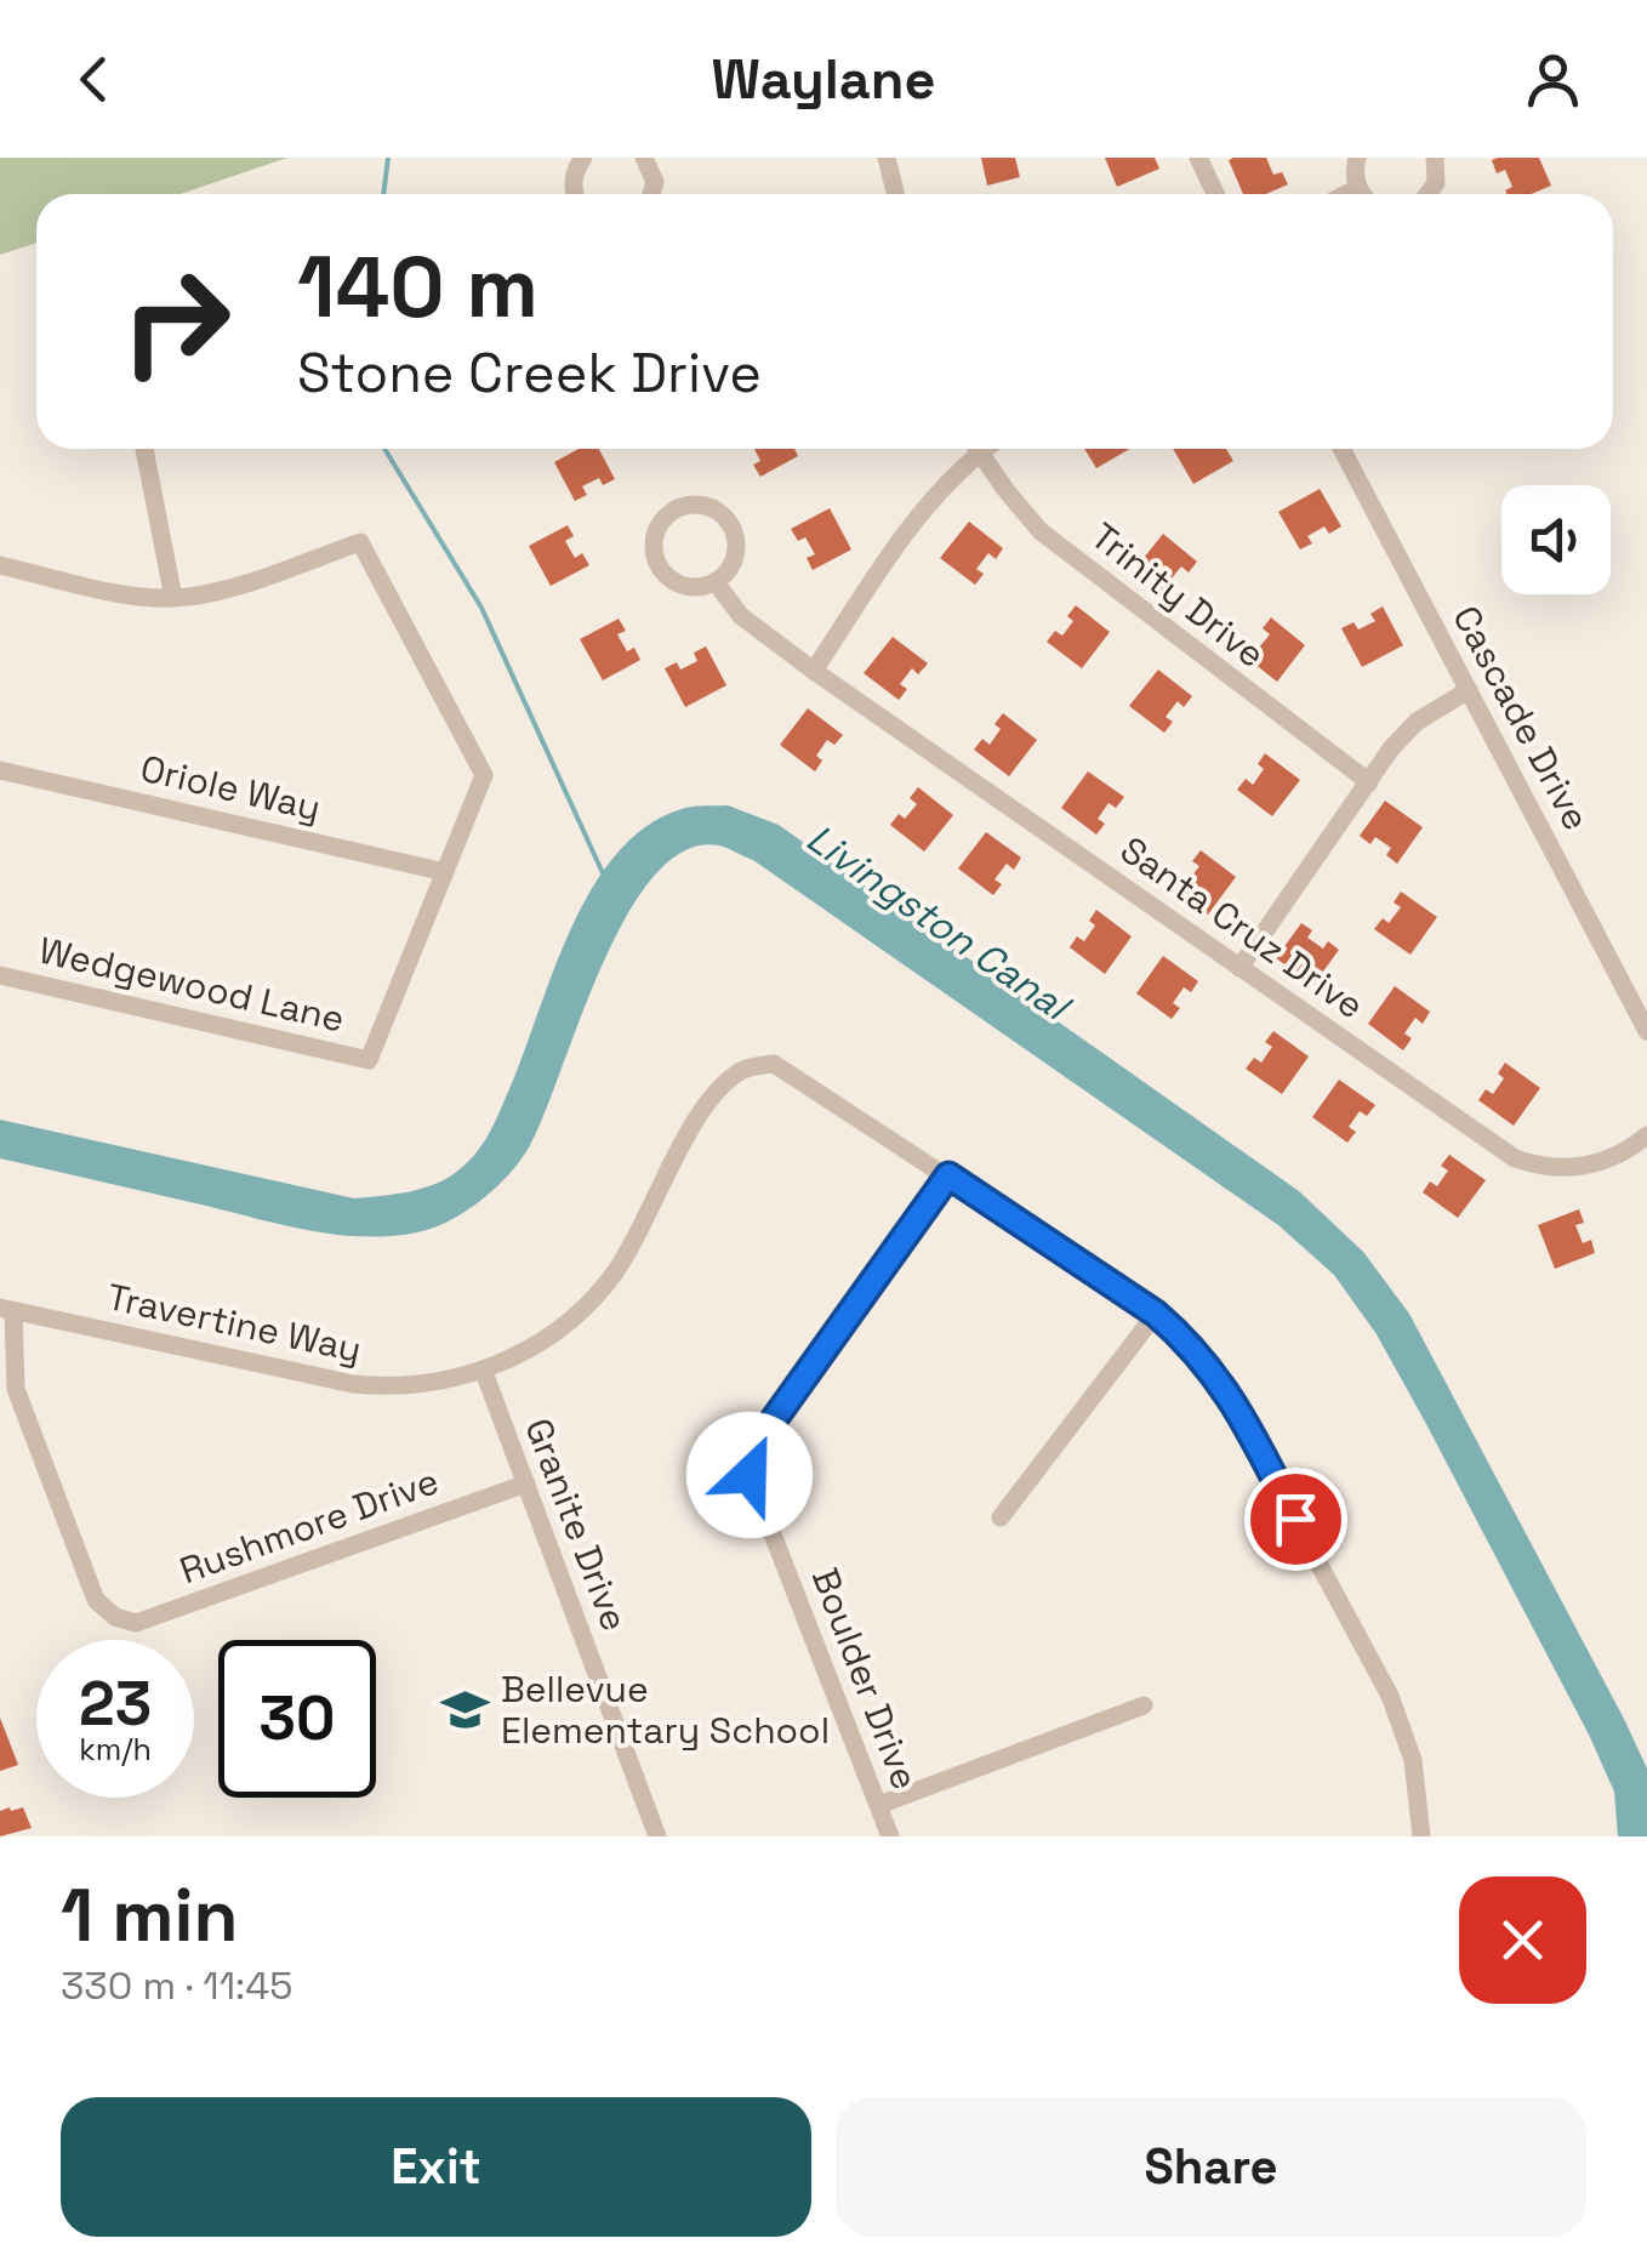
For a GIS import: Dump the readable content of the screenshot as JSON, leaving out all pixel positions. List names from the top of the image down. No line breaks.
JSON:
{"streets":{"street":["Trinity Drive","Cascade Drive","Oriole Way","Santa Cruz Drive","Wedgewood Lane","Travertine Way","Granite Drive","Rushmore Drive","Boulder Drive"]},"crossings":[["Oriole Way","Wedgewood Lane"],["Travertine Way","Granite Drive"],["Travertine Way","Rushmore Drive"],["Travertine Way","Boulder Drive"],["Granite Drive","Rushmore Drive"]],"water":["Livingston Canal"],"places":{"school or university":["Bellevue Elementary School"]},"page":{"header":"Waylane","turn":["140 m","Stone Creek Drive"],"speed":"23 km/h","limit":"30","heading":["1 min","330 m · 11:45"],"buttons":["Exit","Share"]}}
